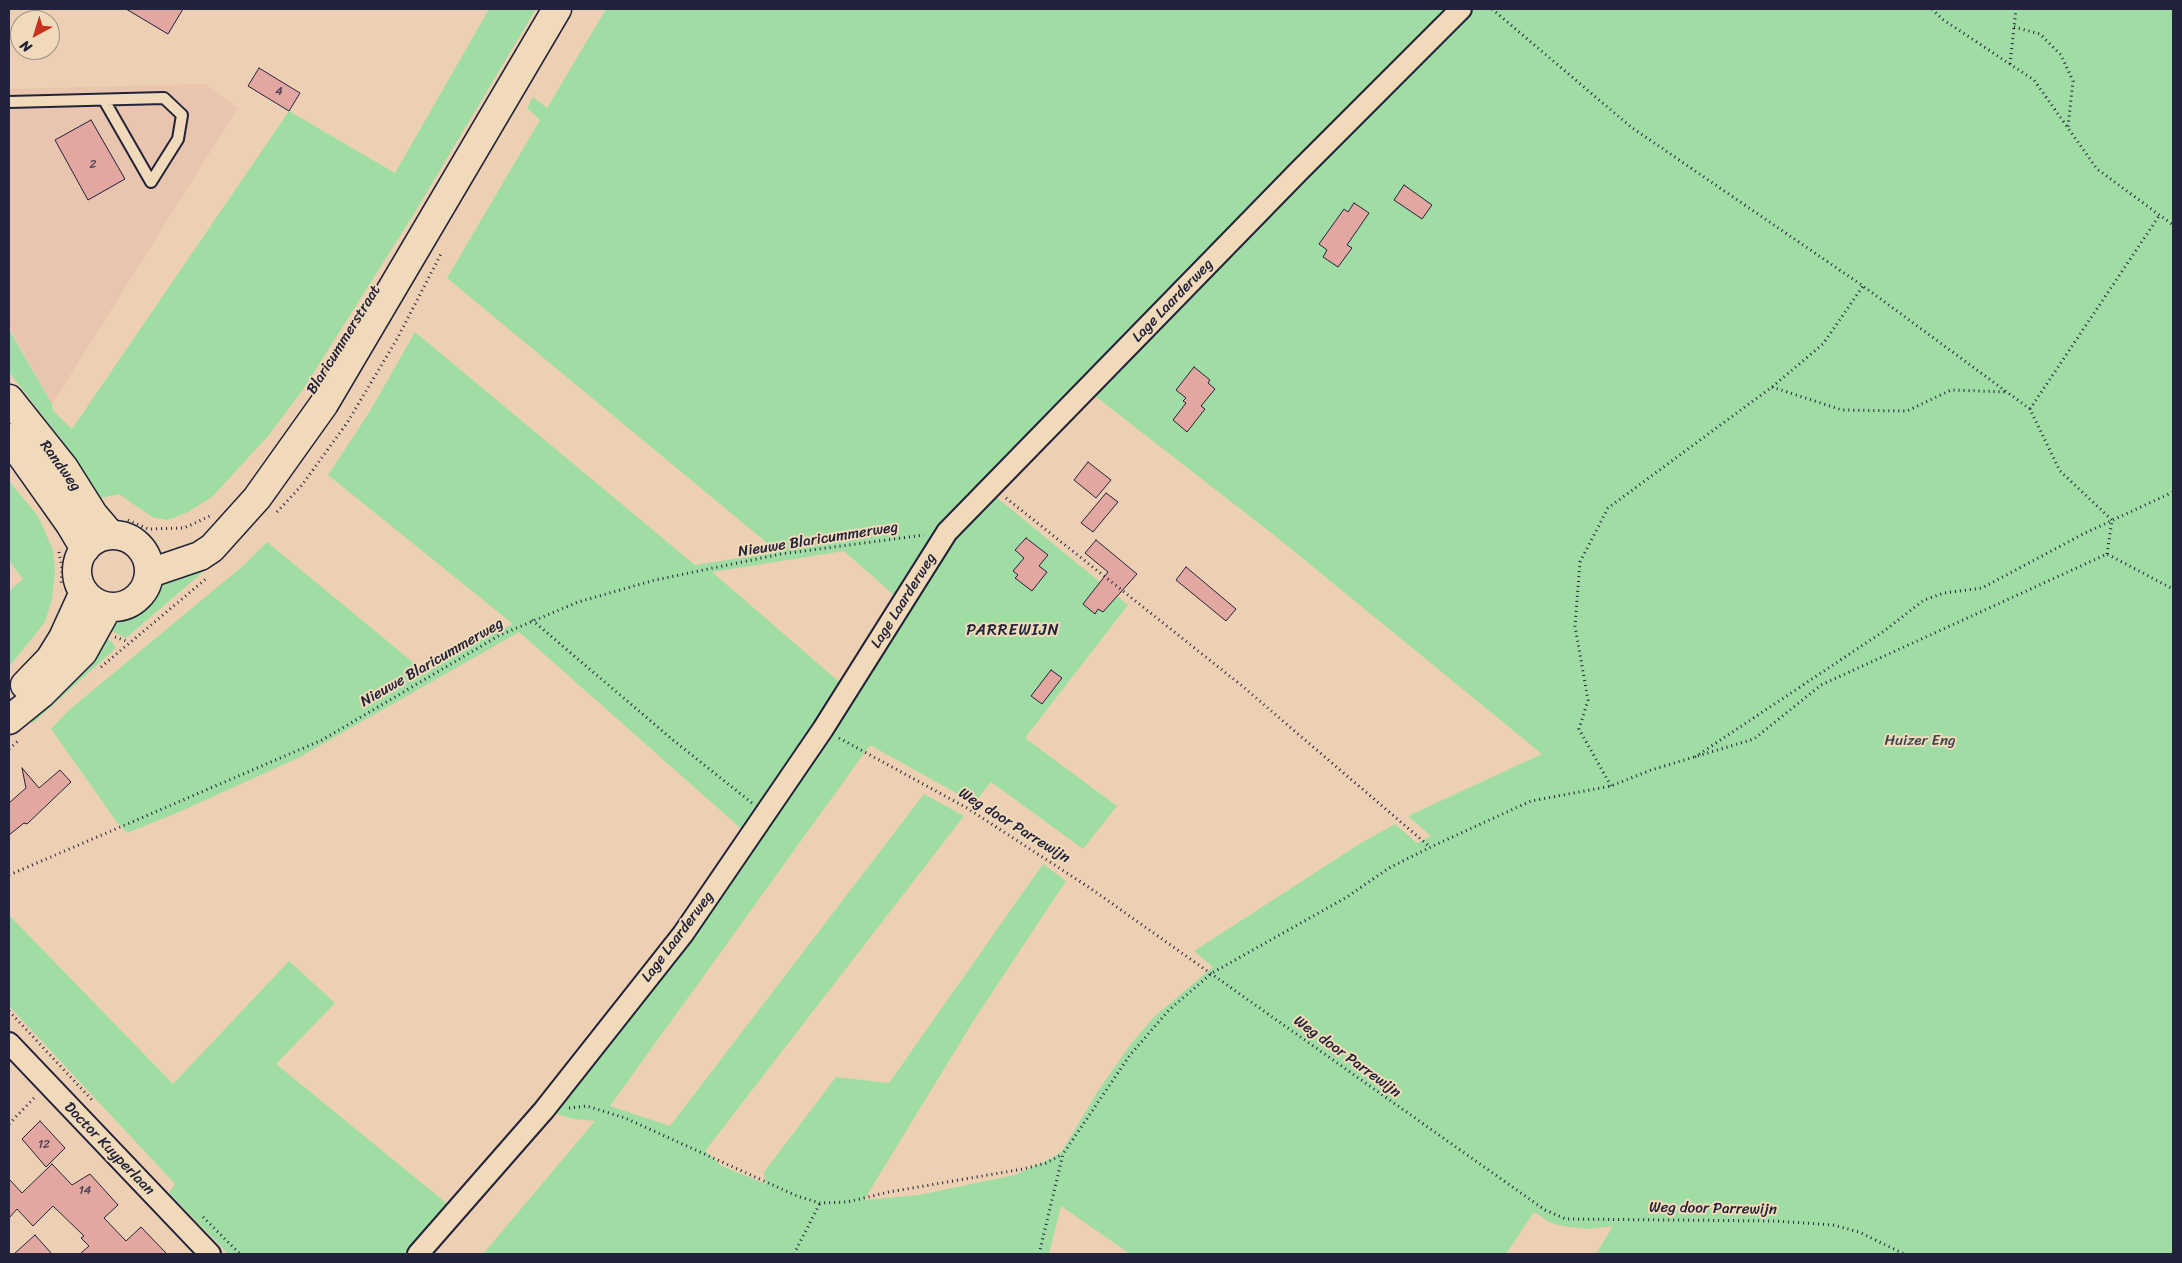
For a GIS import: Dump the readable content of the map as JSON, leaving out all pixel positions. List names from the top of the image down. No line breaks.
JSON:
{"streets":{"main road":["Blaricummerstraat","Randweg"],"street":["Lage Laarderweg","Doctor Kuyperlaan"],"path":["Nieuwe Blaricummerweg","Weg door Parrewijn"]},"crossings":[["Lage Laarderweg","Nieuwe Blaricummerweg"],["Lage Laarderweg","Weg door Parrewijn"]],"districts":["PARREWIJN"],"parks":["Huizer Eng"],"house_numbers":["4","2","12","14"],"north":"bottom left"}
